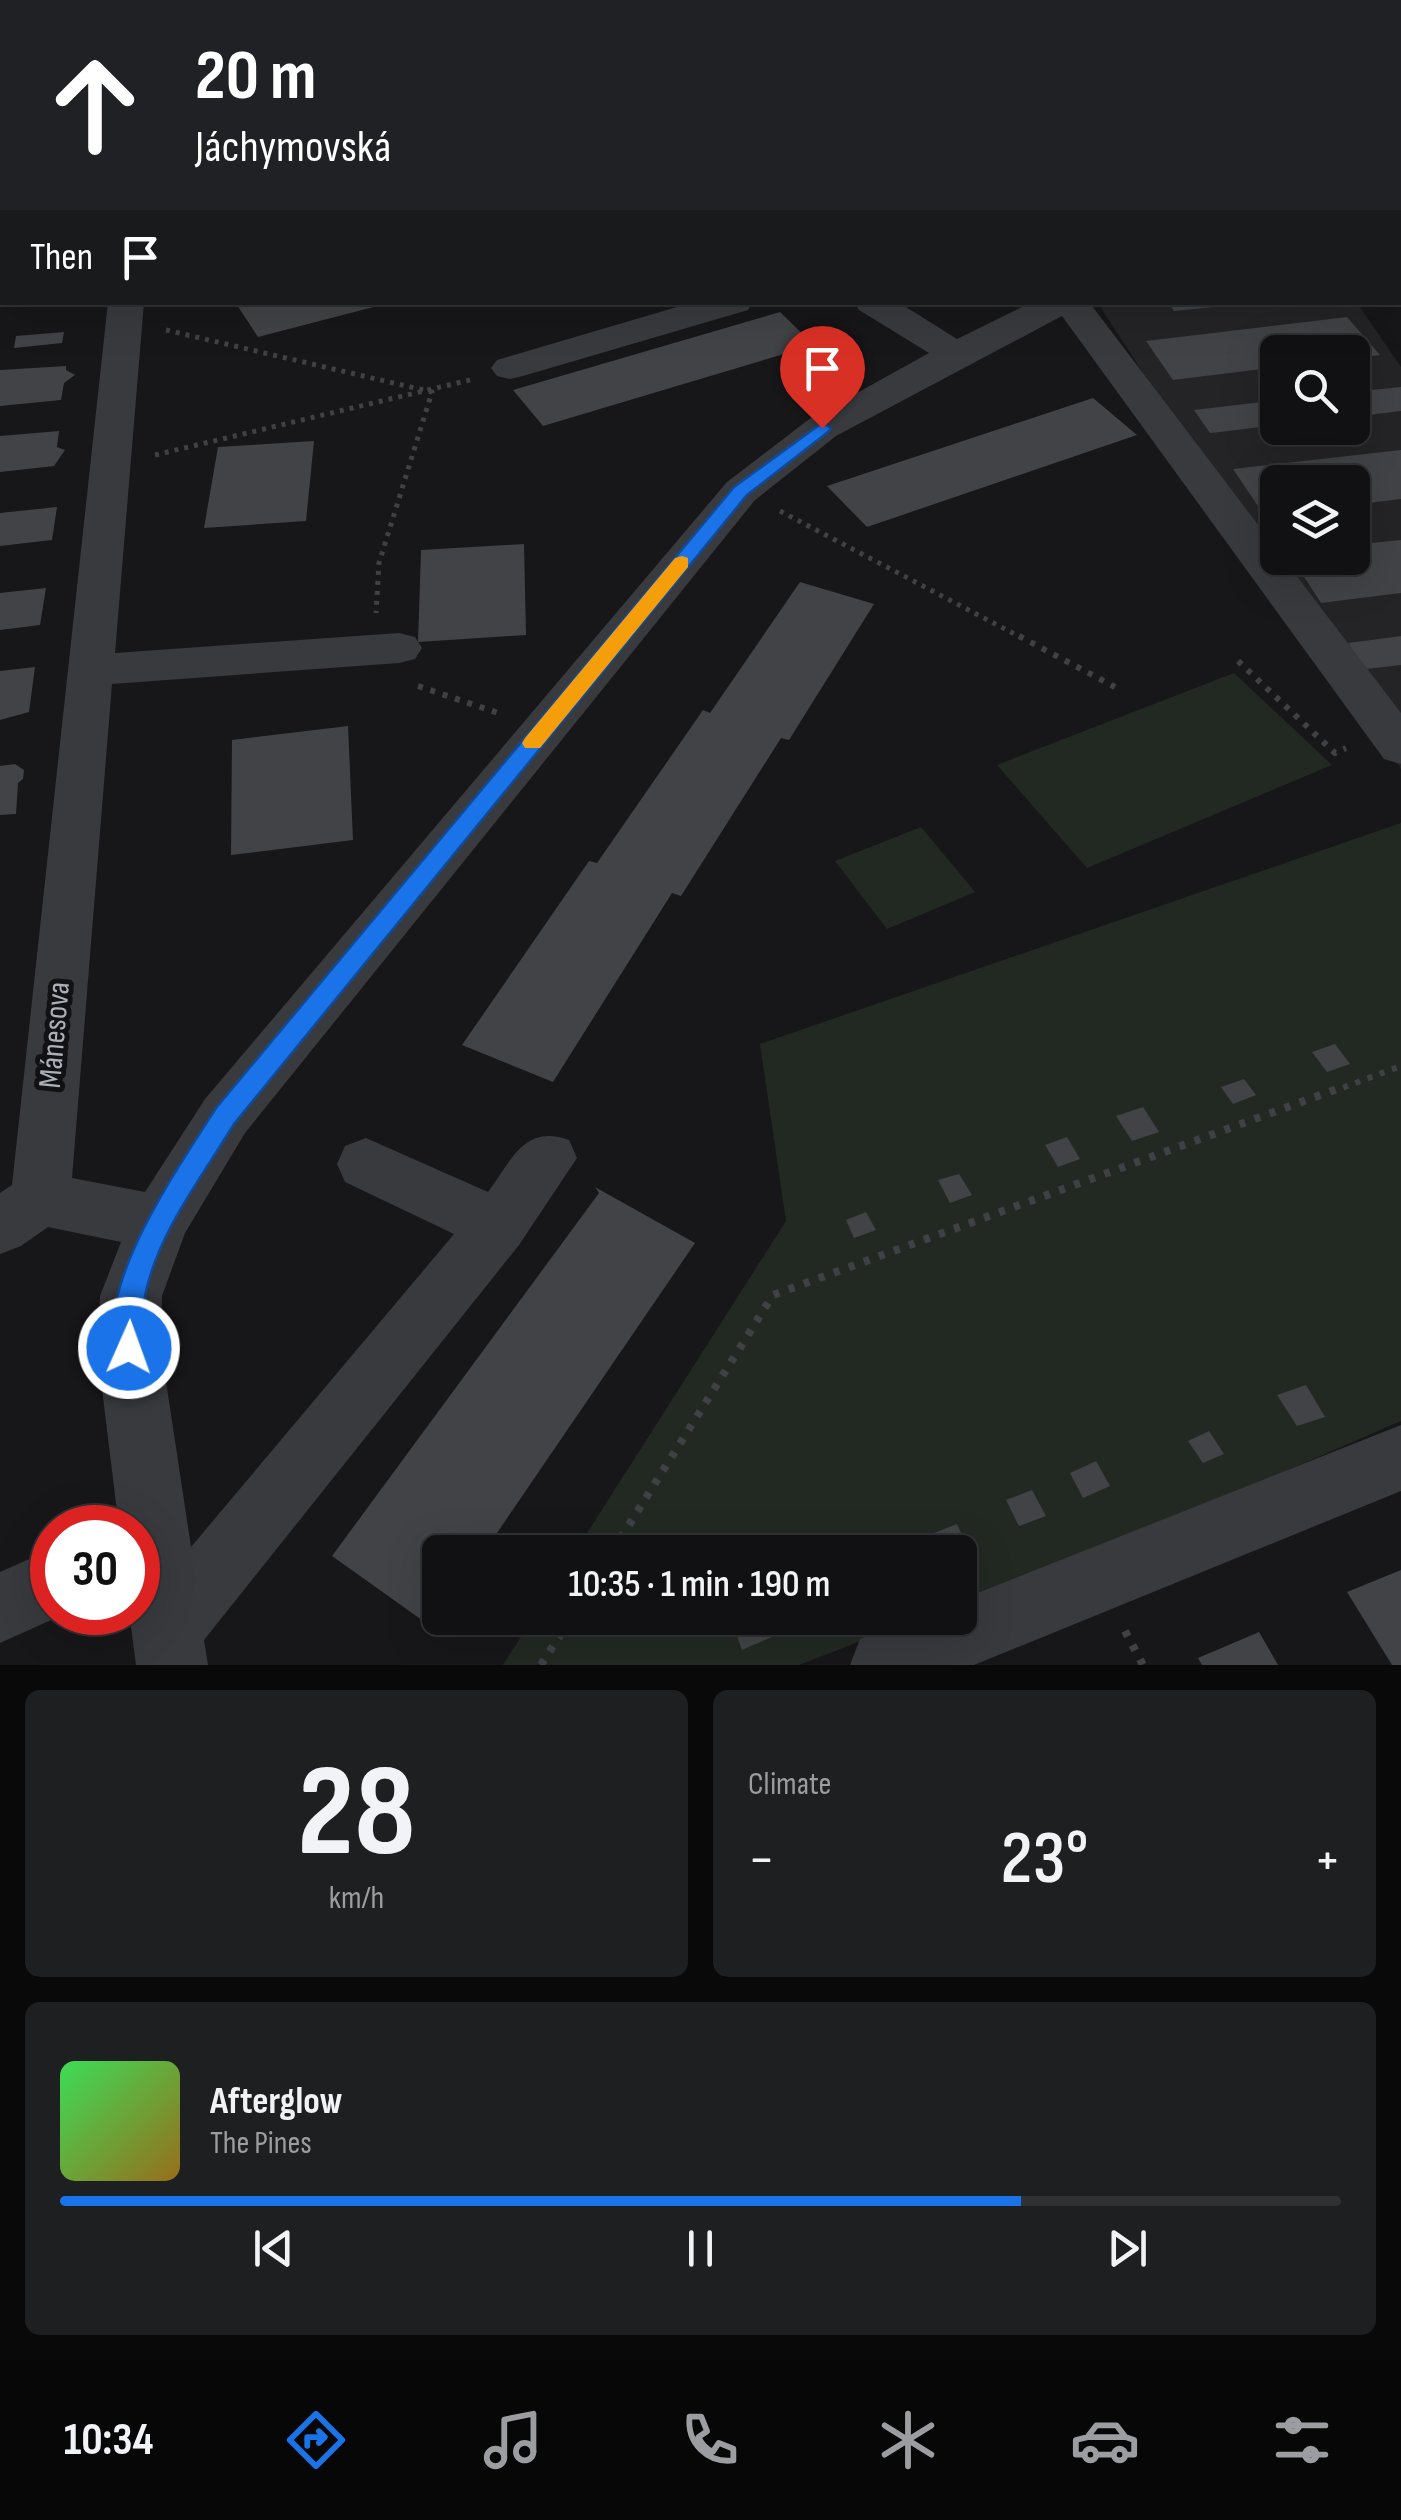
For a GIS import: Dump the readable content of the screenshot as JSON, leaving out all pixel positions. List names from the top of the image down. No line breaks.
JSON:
{"streets":{"street":["Mánesova"]},"page":{"turn":["20 m","Jáchymovská"],"then":"Then","limit":"30","trip":"10:35 · 1 min · 190 m","tile":[["28","km/h"],"Climate"],"heat":["−","23°","+"],"song":["Afterglow","The Pines"],"tabs":"10:34"}}
